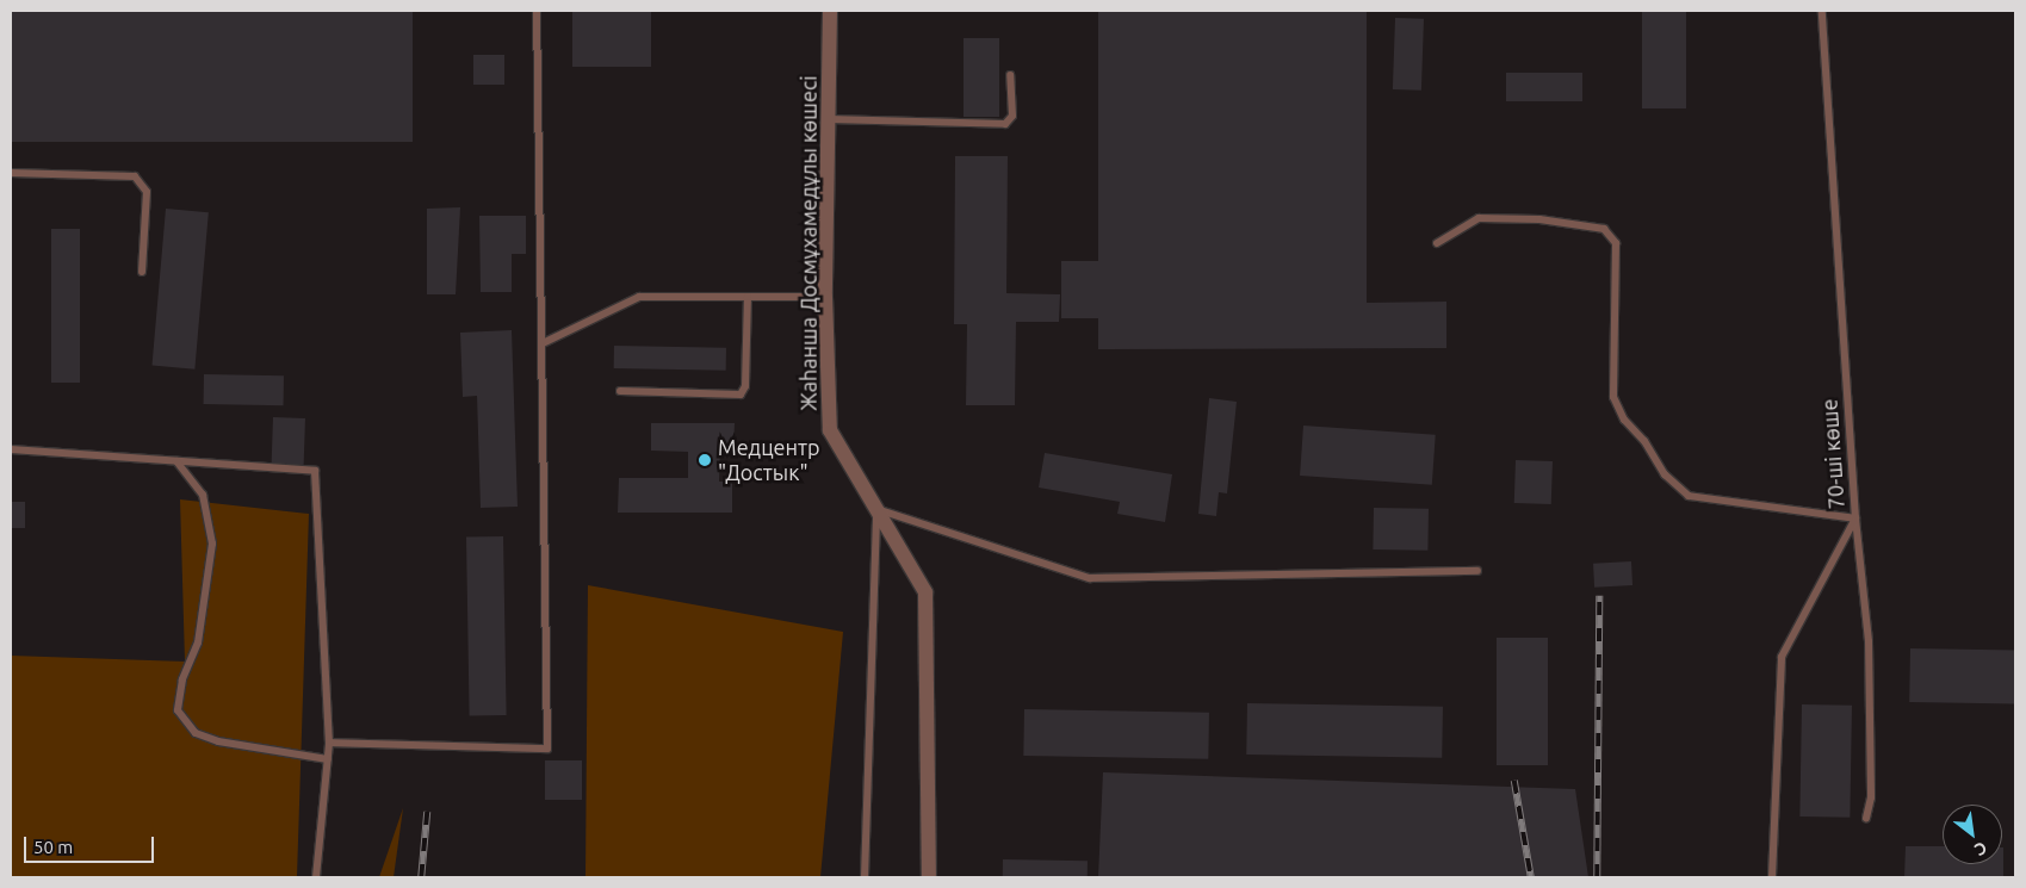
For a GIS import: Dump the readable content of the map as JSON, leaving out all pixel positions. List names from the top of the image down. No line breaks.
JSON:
{"streets":{"street":["Жаһанша Досмұхамедұлы көшесі"],"lane":["70-ші көше"]},"places":["Медцентр \"Достык\""],"scale_bar":"50 m","north":"bottom right"}
